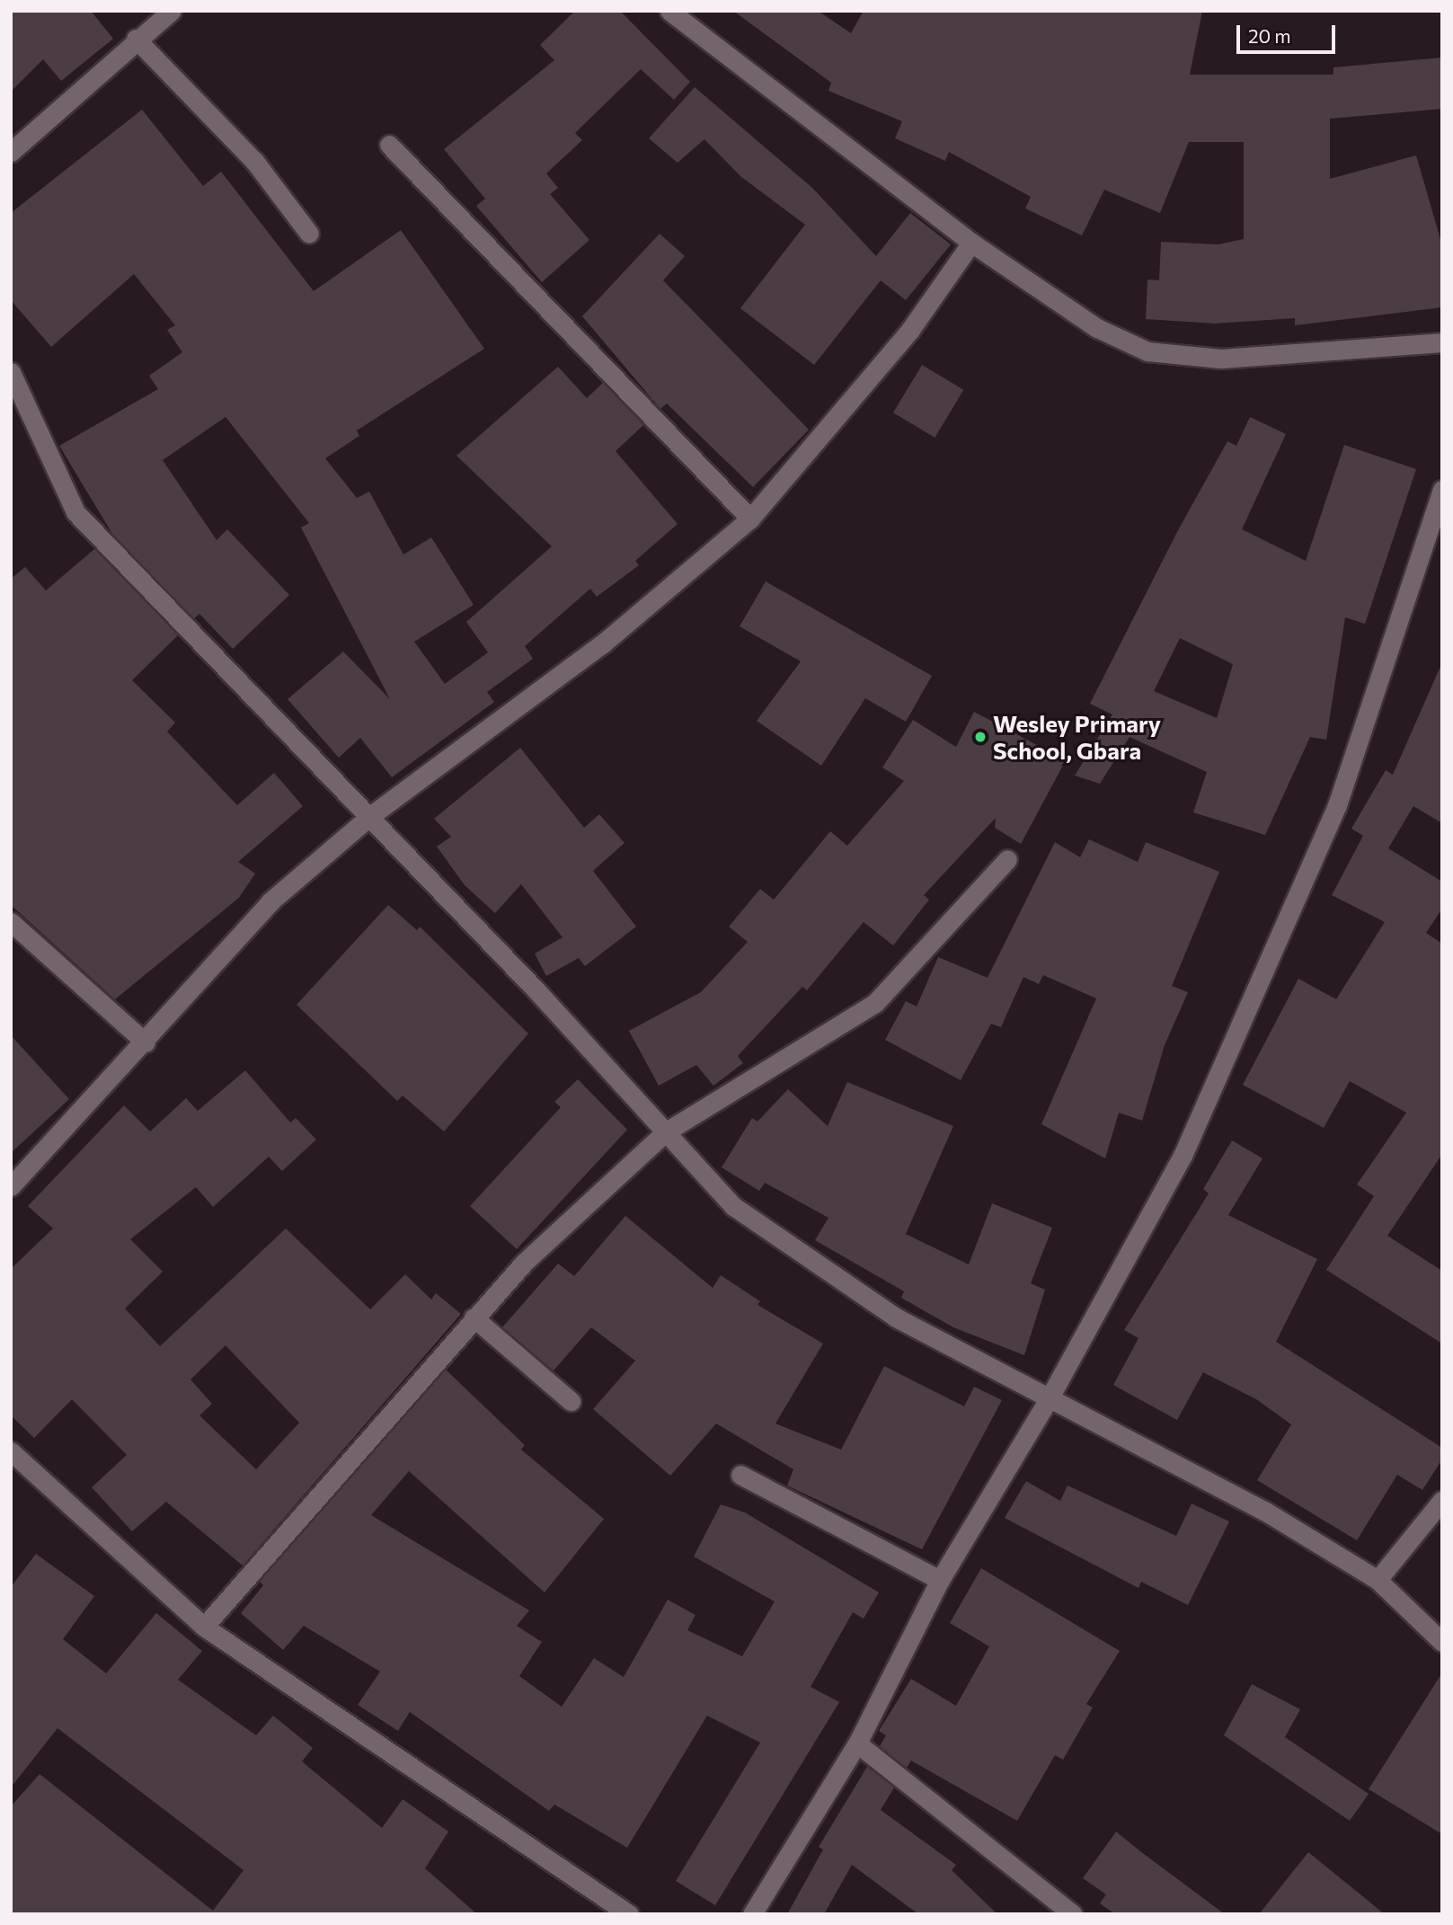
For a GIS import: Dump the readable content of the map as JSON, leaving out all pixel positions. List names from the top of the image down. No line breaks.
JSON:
{"places":["Wesley Primary School, Gbara"],"scale_bar":"20 m"}
